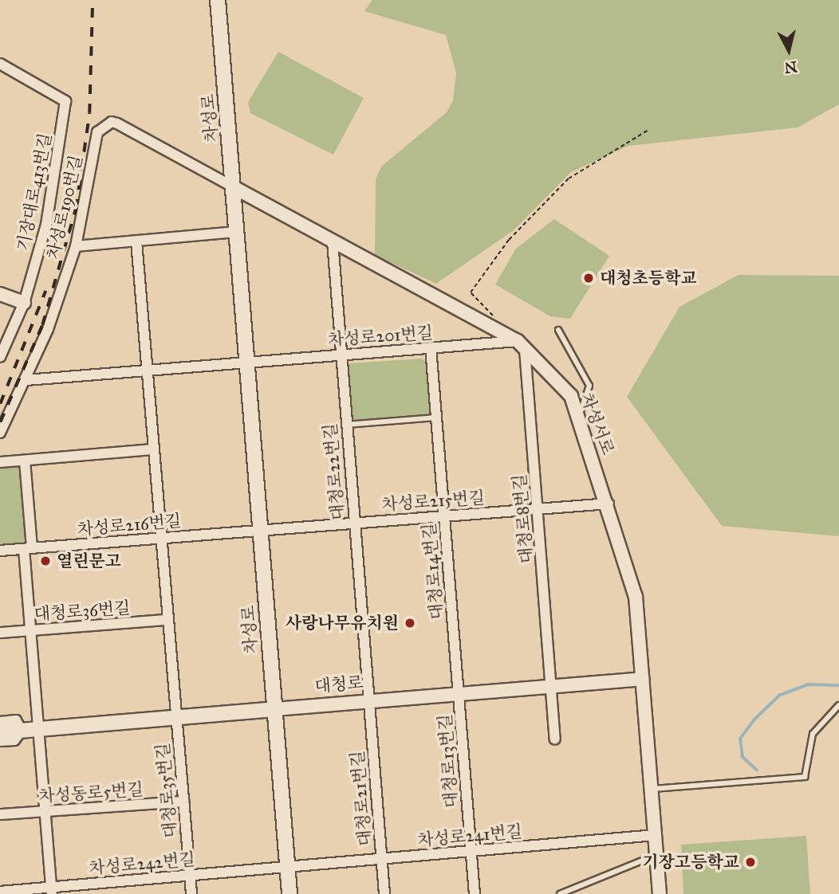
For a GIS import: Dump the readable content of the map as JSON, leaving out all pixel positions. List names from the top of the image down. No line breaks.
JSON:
{"streets":{"main road":["차성로","대청로"],"street":["기장대로413번길","차성로190번길","차성로201번길","차성서로","대청로22번길","차성로215번길","대청로8번길","차성로216번길","대청로14번길","대청로36번길","대청로13번길","대청로35번길","차성동로5번길","대청로21번길","차성로241번길","차성로242번길"]},"crossings":[["차성로","차성로190번길"],["차성로","차성로201번길"],["차성로","차성서로"],["차성로","차성로215번길"],["차성로","차성로216번길"],["차성로","대청로"],["차성로","차성로241번길"],["차성로","차성로242번길"],["차성로190번길","차성서로"],["차성로201번길","차성서로"],["차성로201번길","대청로22번길"],["차성로201번길","대청로8번길"],["차성로201번길","대청로14번길"],["차성서로","대청로22번길"],["차성서로","차성로215번길"],["차성서로","대청로8번길"],["차성서로","대청로"],["차성서로","차성로241번길"],["대청로22번길","차성로215번길"],["대청로22번길","대청로"],["대청로22번길","대청로21번길"],["차성로215번길","대청로8번길"],["차성로215번길","차성로216번길"],["차성로215번길","대청로14번길"],["대청로8번길","대청로"],["대청로14번길","대청로"],["대청로14번길","대청로13번길"],["대청로","대청로13번길"],["대청로","대청로35번길"],["대청로","대청로21번길"],["대청로13번길","차성로241번길"],["대청로35번길","차성동로5번길"],["대청로35번길","차성로242번길"],["대청로21번길","차성로241번길"],["차성로241번길","차성로242번길"]],"places":["대청초등학교","열린문고","사랑나무유치원","기장고등학교"],"north":"bottom"}
